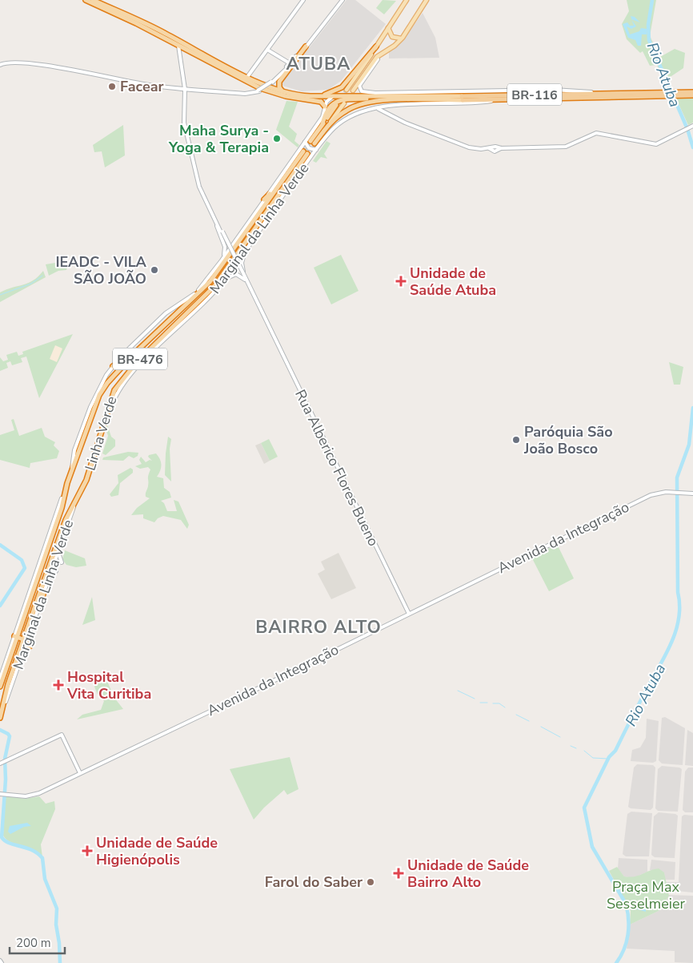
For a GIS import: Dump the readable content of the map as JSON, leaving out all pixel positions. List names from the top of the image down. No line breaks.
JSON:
{"streets":{"highway":["BR-116","BR-476","Linha Verde"],"main road":["Marginal da Linha Verde","Rua Alberico Flores Bueno","Avenida da Integração"]},"crossings":[["BR-116","Marginal da Linha Verde"],["Marginal da Linha Verde","Linha Verde"],["Rua Alberico Flores Bueno","Avenida da Integração"]],"districts":["ATUBA","BAIRRO ALTO"],"water":["Rio Atuba"],"parks":["Praça Max Sesselmeier"],"places":{"other":["Facear","Maha Surya - Yoga & Terapia","IEADC - VILA SÃO JOÃO","Paróquia São João Bosco","Farol do Saber"],"health":["Unidade de Saúde Atuba","Hospital Vita Curitiba","Unidade de Saúde Higienópolis","Unidade de Saúde Bairro Alto"]},"scale_bar":"200 m"}
